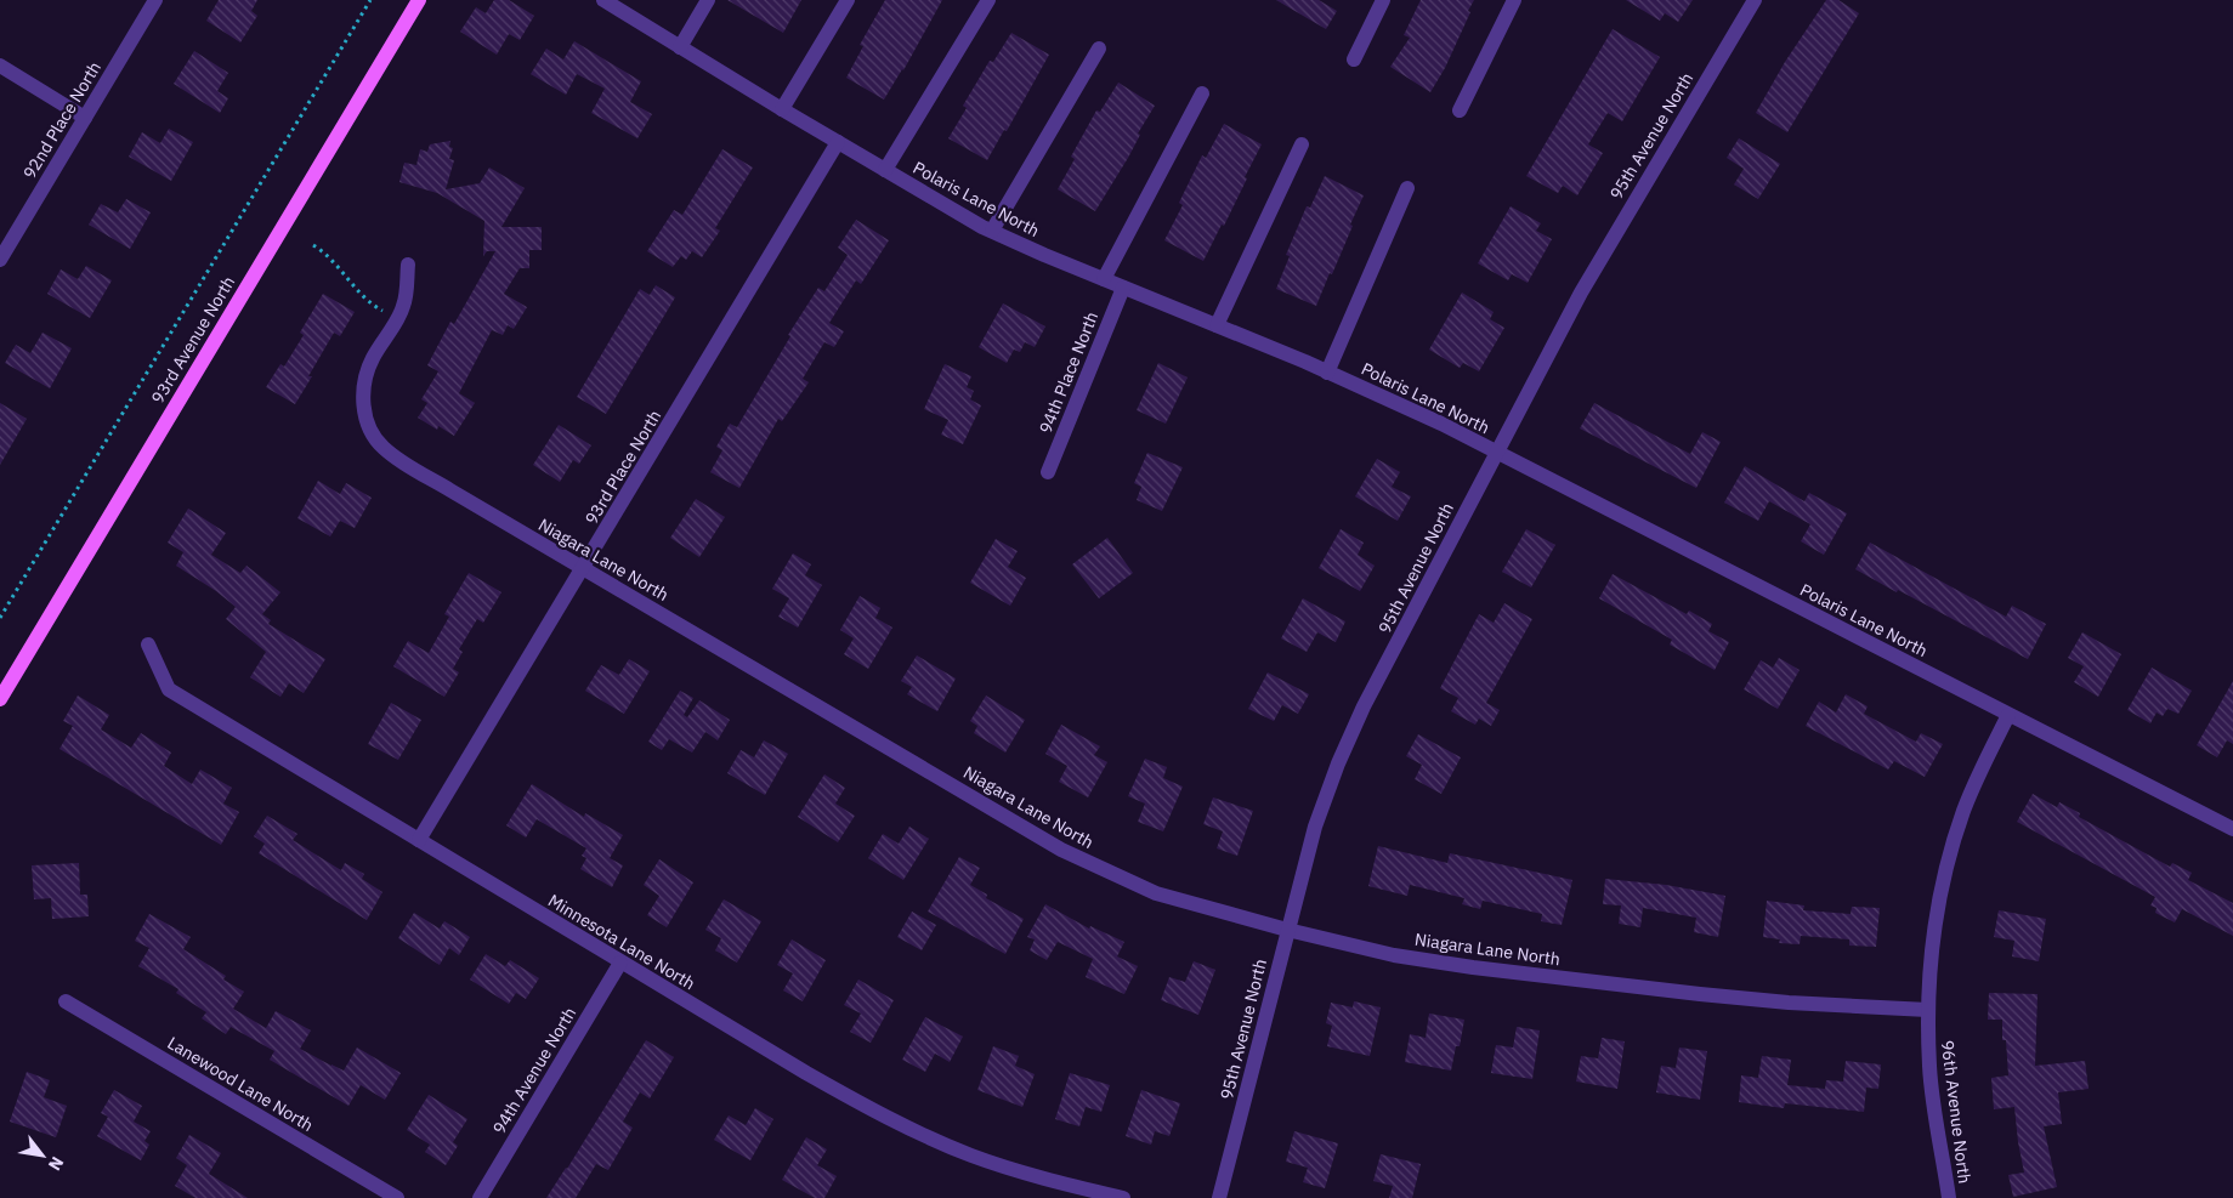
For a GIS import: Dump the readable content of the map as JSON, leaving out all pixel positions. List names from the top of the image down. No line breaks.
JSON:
{"streets":{"main road":["93rd Avenue North"],"street":["92nd Place North","95th Avenue North","Polaris Lane North","94th Place North","93rd Place North","Niagara Lane North","Minnesota Lane North","94th Avenue North","Lanewood Lane North","96th Avenue North"]},"crossings":[["95th Avenue North","Polaris Lane North"],["95th Avenue North","Niagara Lane North"],["Polaris Lane North","94th Place North"],["Polaris Lane North","93rd Place North"],["Polaris Lane North","96th Avenue North"],["93rd Place North","Niagara Lane North"],["93rd Place North","Minnesota Lane North"],["Niagara Lane North","96th Avenue North"],["Minnesota Lane North","94th Avenue North"]],"north":"bottom right"}
